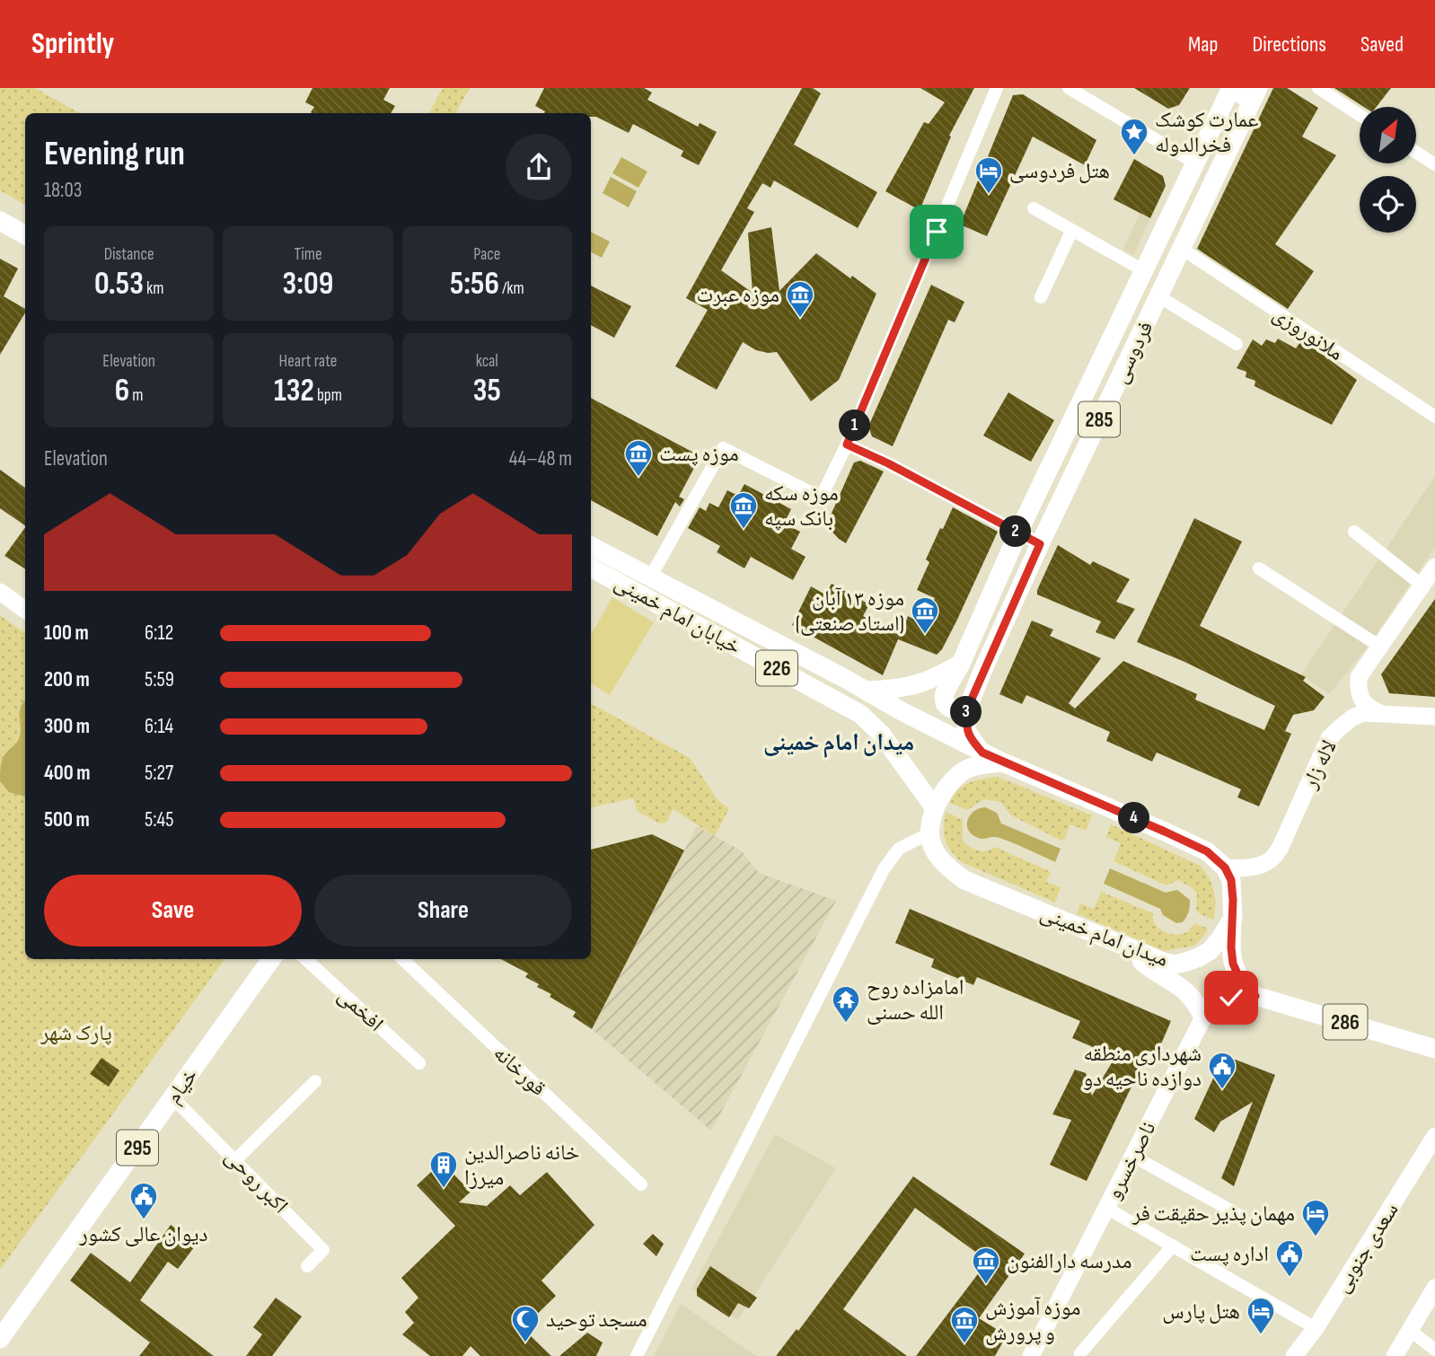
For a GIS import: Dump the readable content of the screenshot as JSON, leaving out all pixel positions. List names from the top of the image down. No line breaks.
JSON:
{"streets":{"main road":["فردوسی","285","خیابان امام خمینی","226","لاله زار","میدان امام خمینی","286","خیام","295","ناصرخسرو","سعدی جنوبی"],"street":["ملانوروزی","افخمی","قورخانه","اکبر روحی"]},"crossings":[["ملانوروزی","فردوسی"],["خیابان امام خمینی","226"],["خیابان امام خمینی","میدان امام خمینی"],["226","میدان امام خمینی"],["286","ناصرخسرو"],["خیام","اکبر روحی"]],"districts":["میدان امام خمینی"],"parks":["پارک شهر"],"places":{"place":["عمارت کوشک فخرالدوله"],"hotel":["هتل فردوسی","مهمان پذیر حقیقت فر","هتل پارس"],"museum":["موزه عبرت","موزه پست","موزه سکه بانک سپه","موزه ۱۳ آبان (استاد صنعتی)","مدرسه دارالفنون","موزه آموزش و پرورش"],"temple":["امامزاده روح الله حسنی"],"public building":["شهرداری منطقه دوازده ناحیه دو","دیوان عالی کشور","اداره پست"],"building":["خانه ناصرالدین میرزا"],"mosque":["مسجد توحید"]},"north":"top right","page":{"header":"Sprintly","nav":["Map","Directions","Saved"],"heading":["Evening run","18:03"],"stats":[["Distance","0.53 km"],["Time","3:09"],["Pace","5:56 /km"],["Elevation","6 m"],["Heart rate","132 bpm"],["kcal","35"]],"pins":["1","2","3","4"],"chart":["Elevation","44–48 m"],"list":[{"name":"100 m","note":"6:12"},{"name":"200 m","note":"5:59"},{"name":"300 m","note":"6:14"},{"name":"400 m","note":"5:27"},{"name":"500 m","note":"5:45"}],"buttons":["Save","Share"]}}
